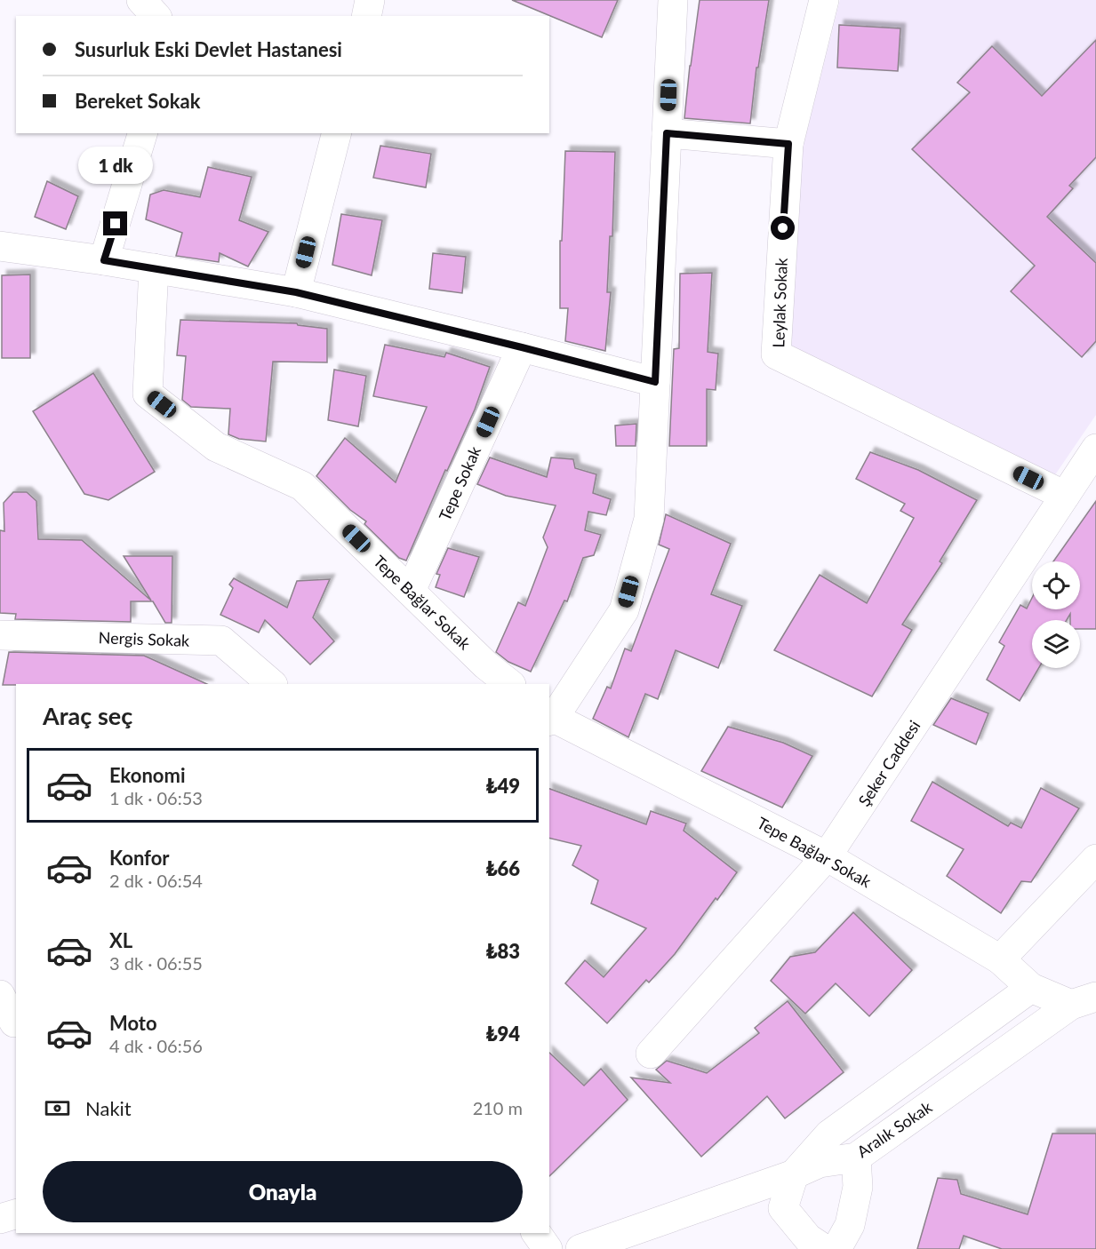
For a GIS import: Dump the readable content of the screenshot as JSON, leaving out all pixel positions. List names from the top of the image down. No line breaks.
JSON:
{"streets":{"street":["Leylak Sokak","Tepe Sokak","Tepe Bağlar Sokak","Nergis Sokak","Şeker Caddesi","Aralık Sokak"]},"crossings":[["Leylak Sokak","Şeker Caddesi"],["Tepe Sokak","Tepe Bağlar Sokak"],["Tepe Bağlar Sokak","Şeker Caddesi"],["Tepe Bağlar Sokak","Aralık Sokak"]],"page":{"banner":["Susurluk Eski Devlet Hastanesi","Bereket Sokak"],"bubble":"1 dk","heading":"Araç seç","list":[{"name":"Ekonomi","note":"1 dk · 06:53","value":"₺49"},{"name":"Konfor","note":"2 dk · 06:54","value":"₺66"},{"name":"XL","note":"3 dk · 06:55","value":"₺83"},{"name":"Moto","note":"4 dk · 06:56","value":"₺94"}],"pay":["Nakit","210 m"],"buttons":"Onayla"}}
